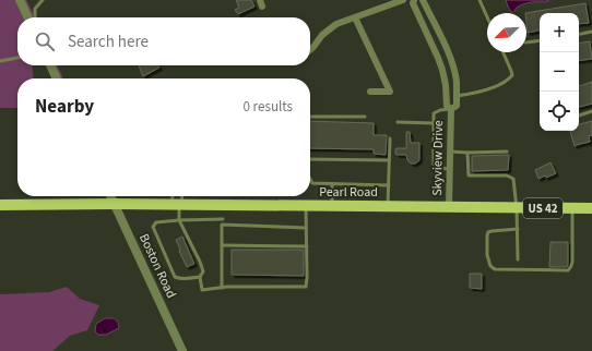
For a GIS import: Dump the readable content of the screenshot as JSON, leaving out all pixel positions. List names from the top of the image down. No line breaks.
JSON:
{"streets":{"main road":["Pearl Road","US 42"],"street":["Skyview Drive","Boston Road"]},"crossings":[["Skyview Drive","Pearl Road"],["Pearl Road","Boston Road"]],"north":"bottom left","page":{"map_buttons":["+","−"],"search":"Search here","heading":["Nearby","0 results"]}}
